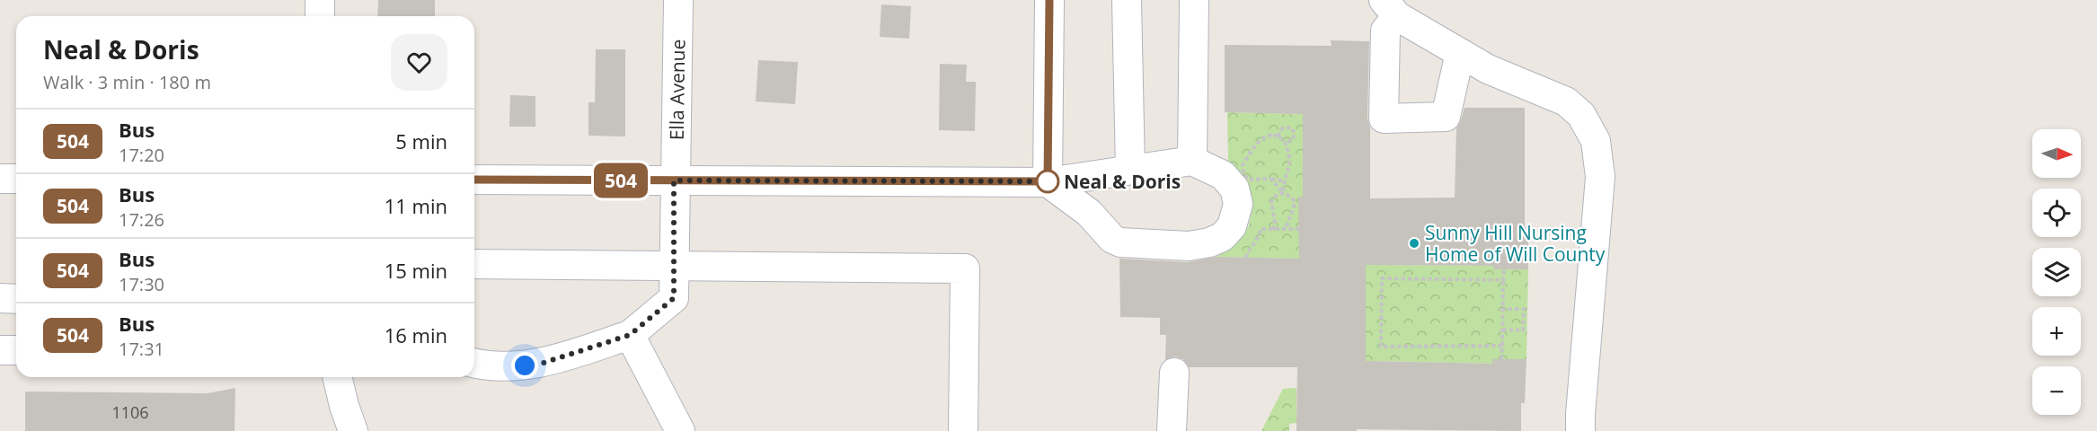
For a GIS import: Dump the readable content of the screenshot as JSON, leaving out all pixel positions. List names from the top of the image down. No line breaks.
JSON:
{"streets":{"street":["Ella Avenue"]},"places":["Neal & Doris","Sunny Hill Nursing Home of Will County"],"lines":["bus line 504"],"house_numbers":["1106"],"north":"right","page":{"on_map":"504","heading":["Neal & Doris","Walk · 3 min · 180 m"],"list":[{"mark":"504","name":"Bus","note":"17:20","value":"5 min"},{"mark":"504","name":"Bus","note":"17:26","value":"11 min"},{"mark":"504","name":"Bus","note":"17:30","value":"15 min"},{"mark":"504","name":"Bus","note":"17:31","value":"16 min"}],"map_buttons":["+","−"]}}
